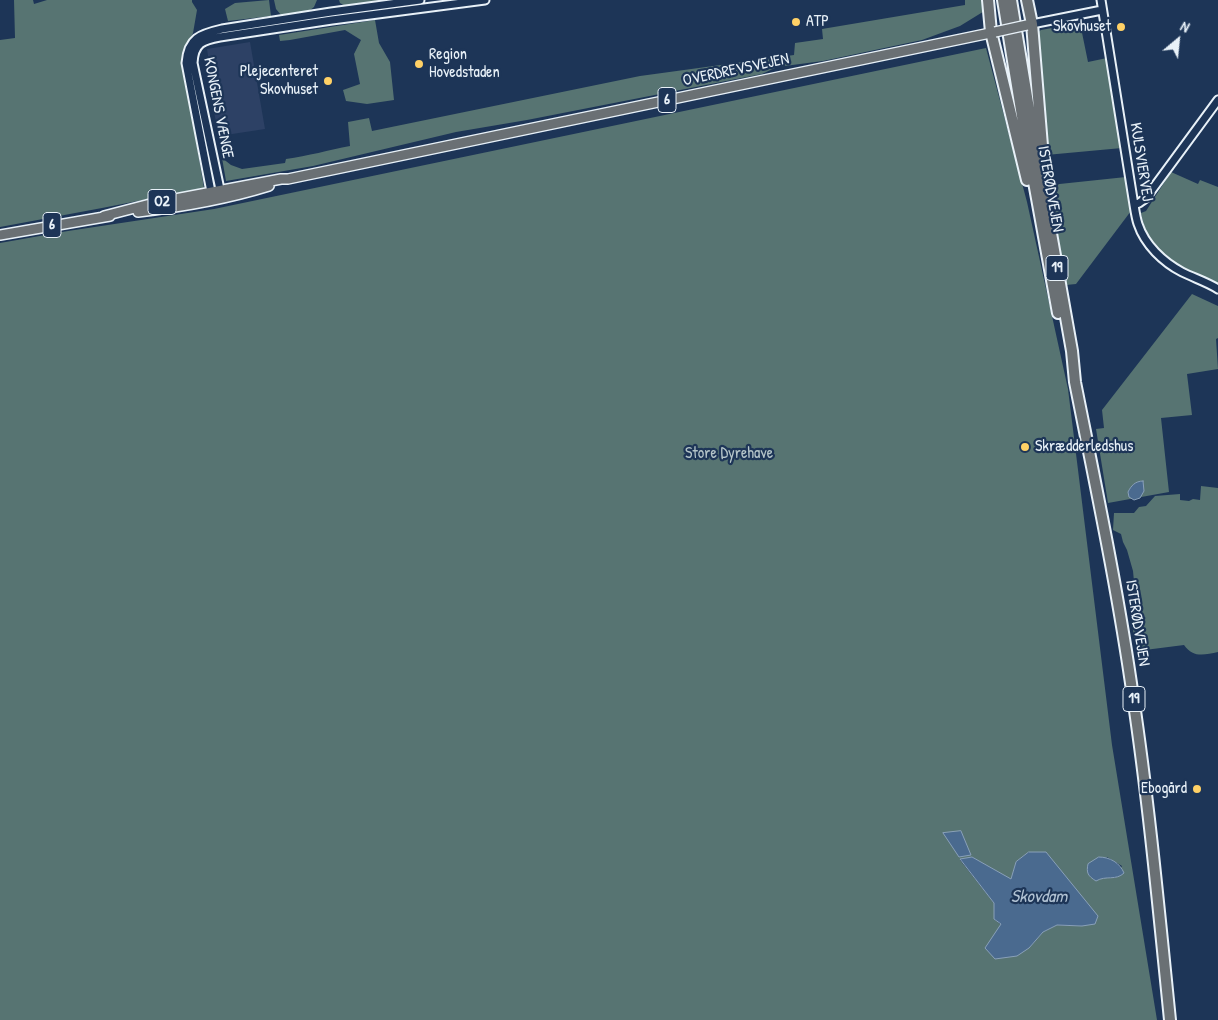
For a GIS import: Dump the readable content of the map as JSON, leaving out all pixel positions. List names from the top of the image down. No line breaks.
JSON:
{"streets":{"highway":["ISTERØDVEJEN","19"],"main road":["OVERDREVSVEJEN","6","O2"],"street":["KONGENS VÆNGE","KULSVIERVEJ"]},"crossings":[["OVERDREVSVEJEN","KONGENS VÆNGE"],["OVERDREVSVEJEN","KULSVIERVEJ"]],"water":["Skovdam"],"parks":["Store Dyrehave"],"places":["ATP","Skovhuset","Region Hovedstaden","Plejecenteret Skovhuset","Skrædderledshus","Ebogård"],"north":"top right"}
